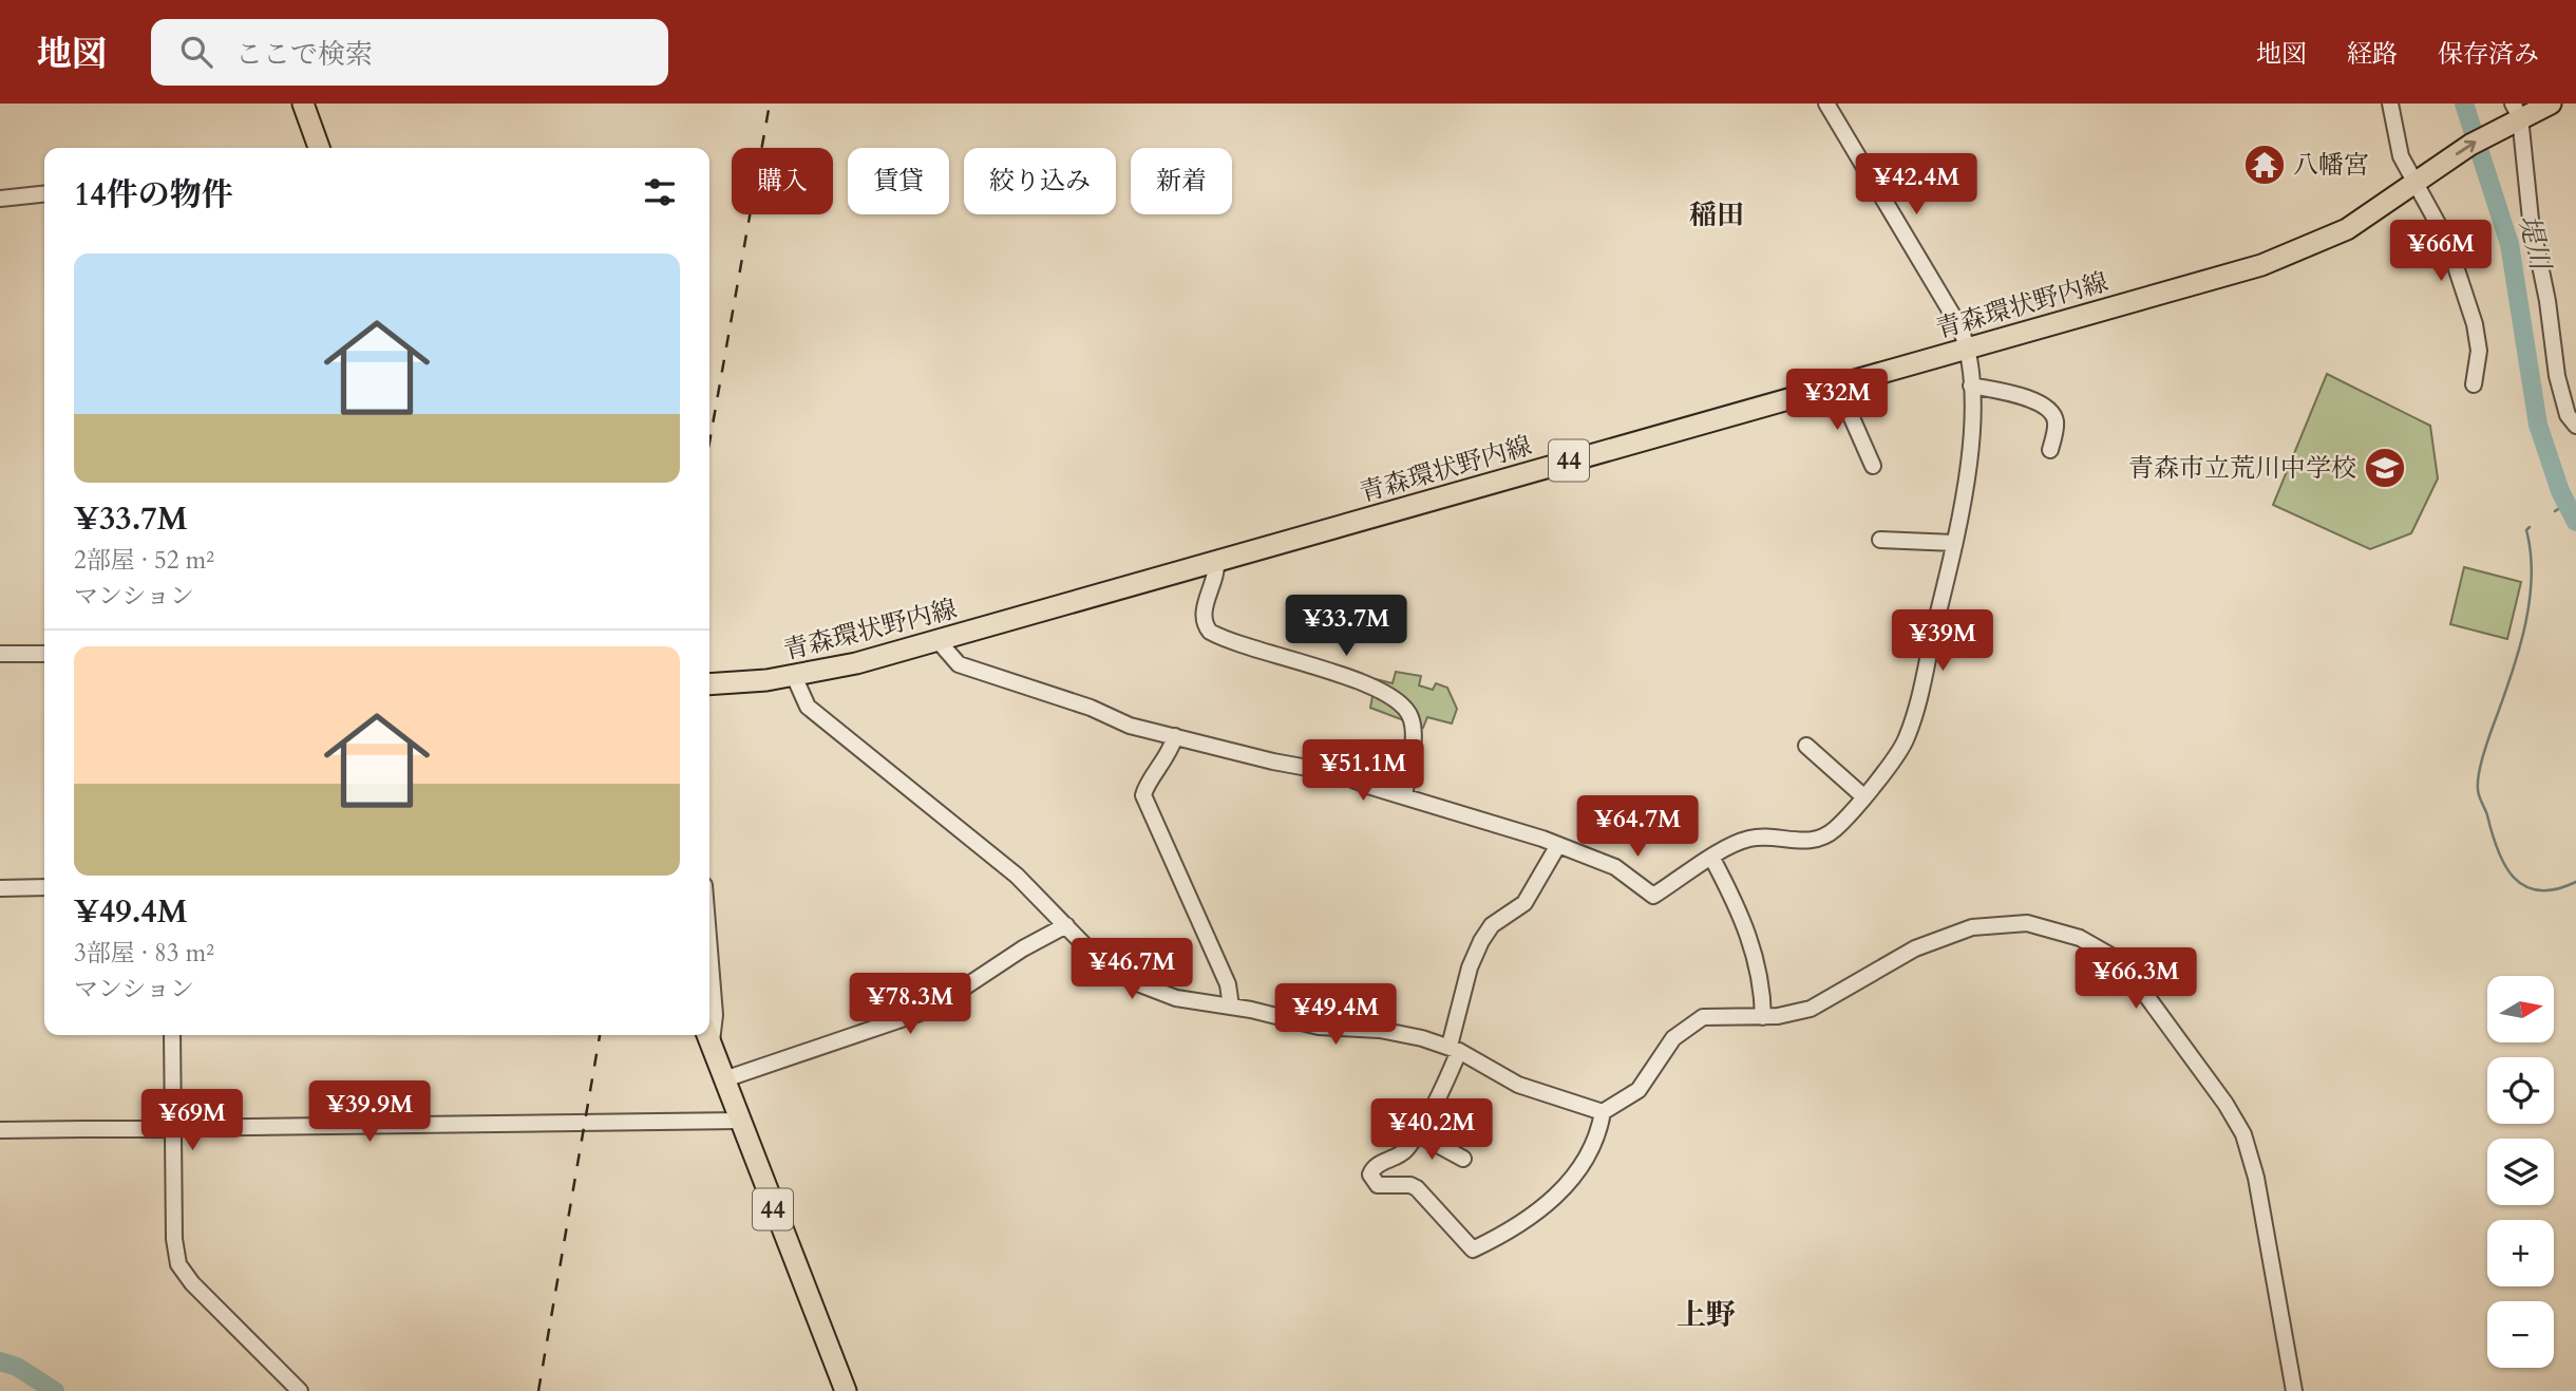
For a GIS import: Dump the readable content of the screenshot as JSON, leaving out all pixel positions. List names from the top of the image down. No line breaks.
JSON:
{"streets":{"main road":["青森環状野内線","44"]},"districts":["稲田","上野"],"water":["堤川"],"places":{"temple":["八幡宮"],"school or university":["青森市立荒川中学校"]},"north":"right","page":{"header":"地図","search":"ここで検索","nav":["地図","経路","保存済み"],"chip":["購入","賃貸","絞り込み","新着"],"heading":"14件の物件","price":["¥42.4M","¥66M","¥32M","¥33.7M","¥39M","¥51.1M","¥64.7M","¥46.7M","¥66.3M","¥78.3M","¥49.4M","¥39.9M","¥69M","¥40.2M"],"list":[{"name":"¥33.7M","note":"2部屋 · 52 m² · マンション"},{"name":"¥49.4M","note":"3部屋 · 83 m² · マンション"}],"map_buttons":["+","−"]}}
